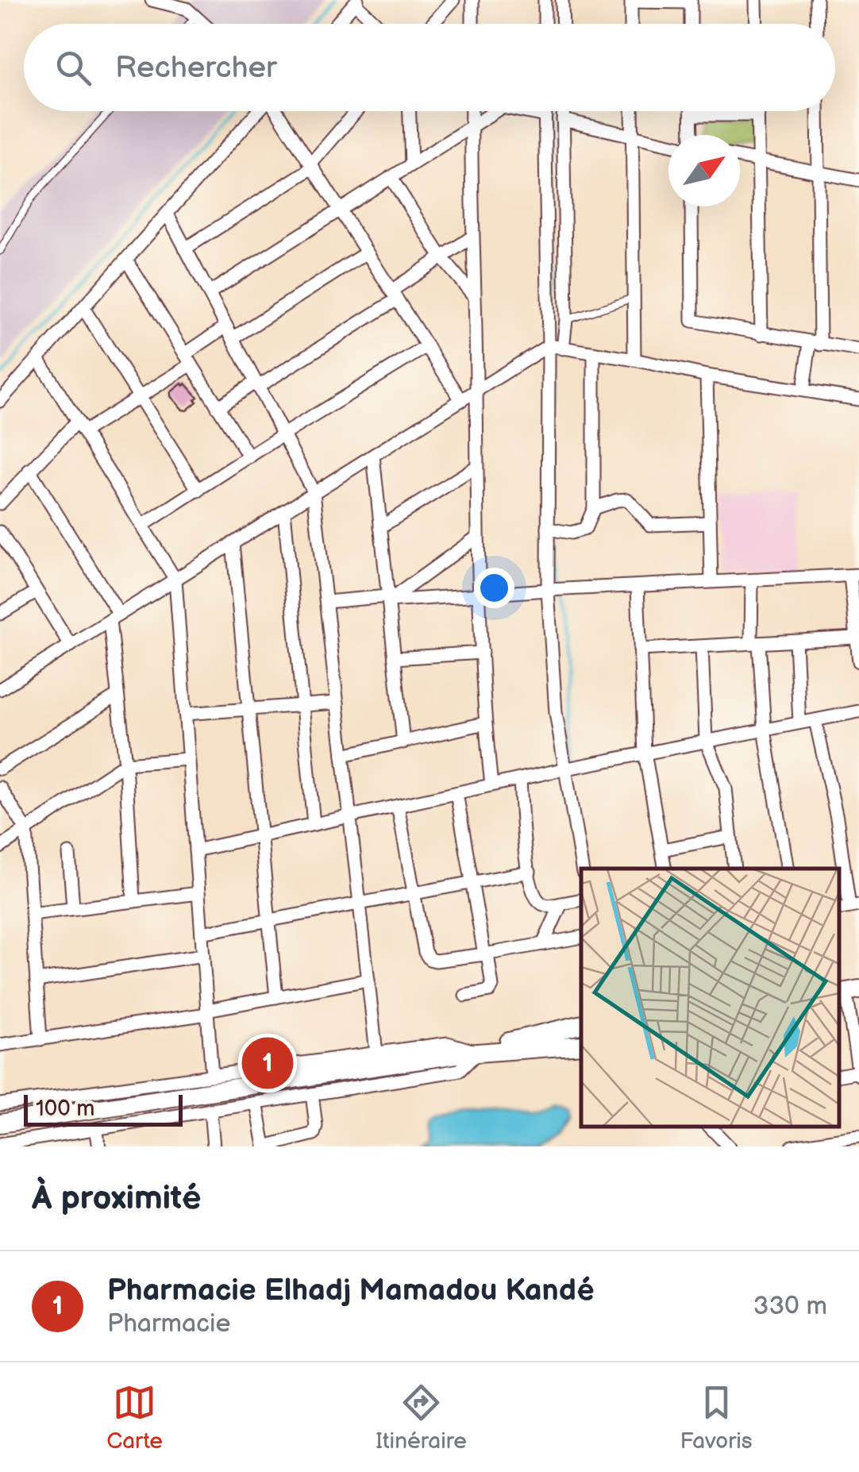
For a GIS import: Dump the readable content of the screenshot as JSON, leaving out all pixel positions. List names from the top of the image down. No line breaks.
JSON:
{"scale_bar":"100 m","north":"top right","page":{"search":"Rechercher","pins":"1","scale":"100 m","heading":"À proximité","list":[{"mark":"1","name":"Pharmacie Elhadj Mamadou Kandé","note":"Pharmacie","value":"330 m"}],"nav":["Carte","Itinéraire","Favoris"]}}
